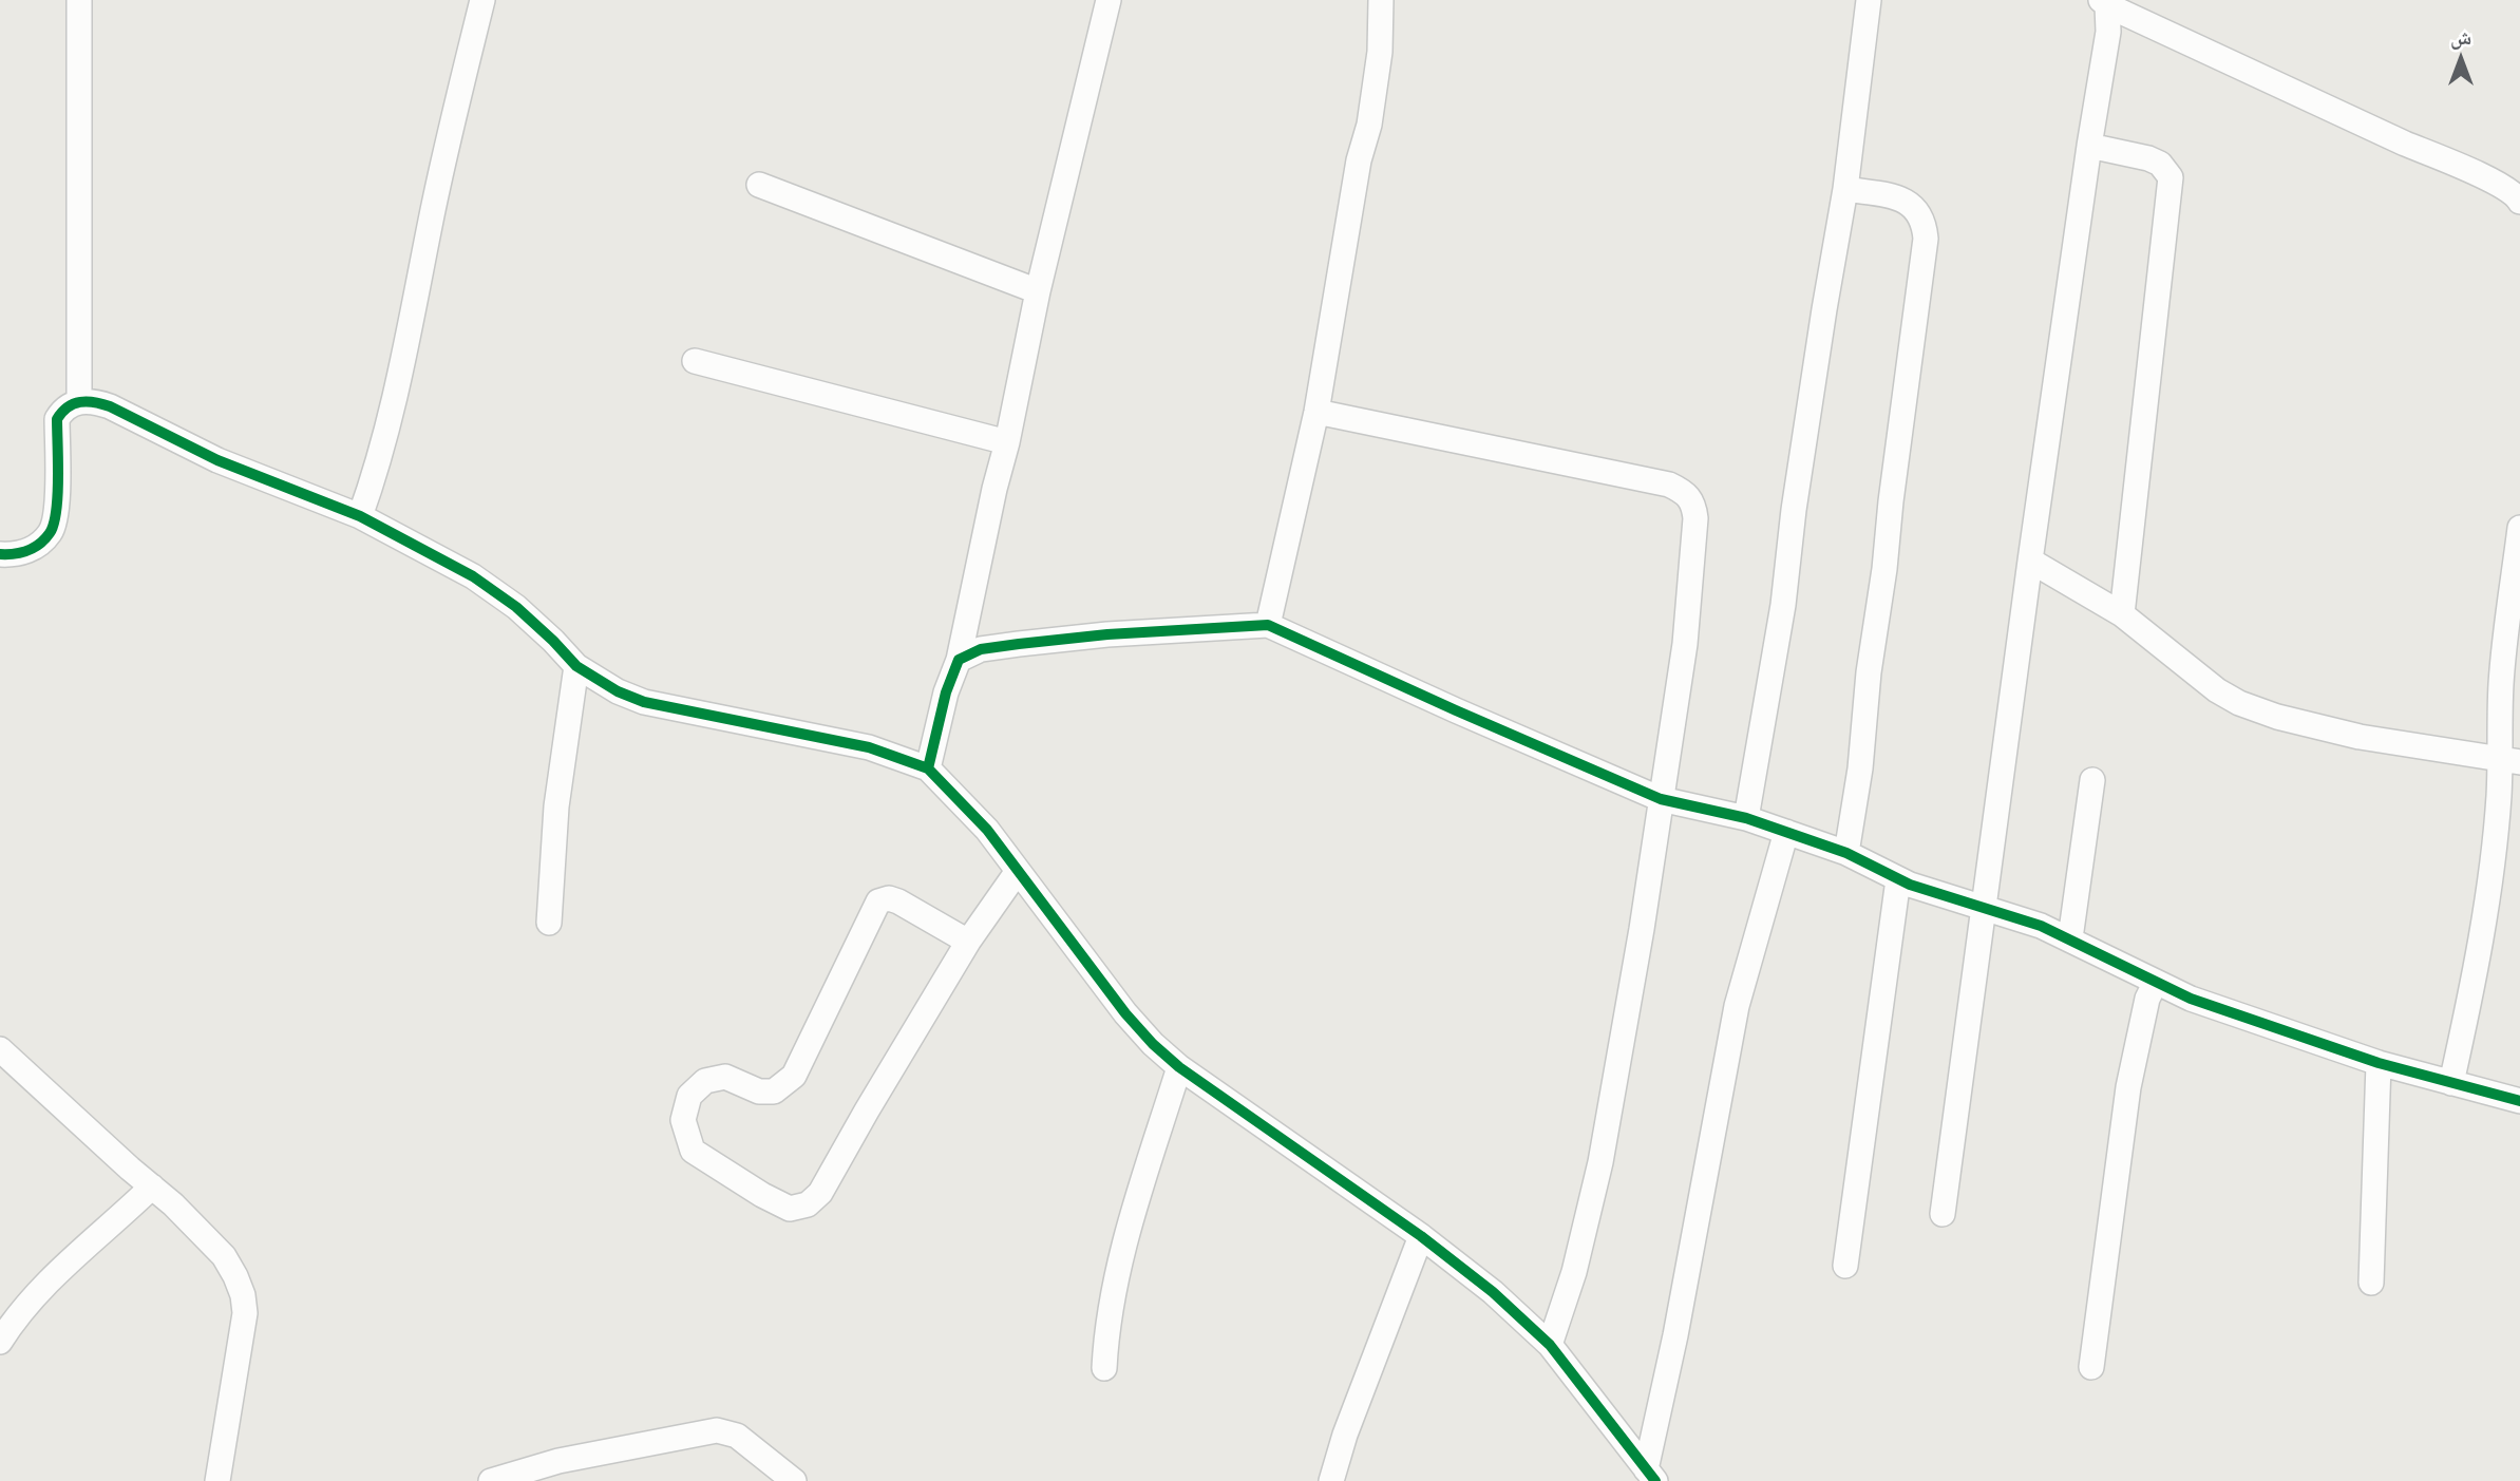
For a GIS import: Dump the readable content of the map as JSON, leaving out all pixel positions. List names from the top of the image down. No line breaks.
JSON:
{"north":"top"}
